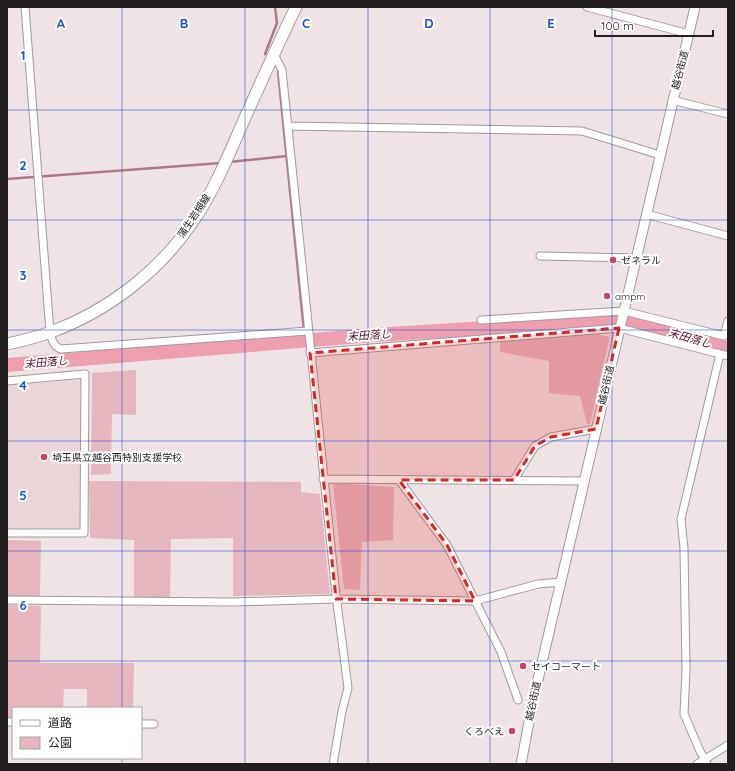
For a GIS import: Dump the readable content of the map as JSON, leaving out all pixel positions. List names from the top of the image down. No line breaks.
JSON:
{"streets":{"main road":["蒲生岩槻線"],"street":["越谷街道"]},"water":["末田落し"],"places":["ゼネラル","ampm","埼玉県立越谷西特別支援学校","セイコーマート","くろべえ"],"legend":["道路","公園"],"scale_bar":"100 m","grid":{"columns":["A","B","C","D","E"],"rows":["1","2","3","4","5","6"]}}
